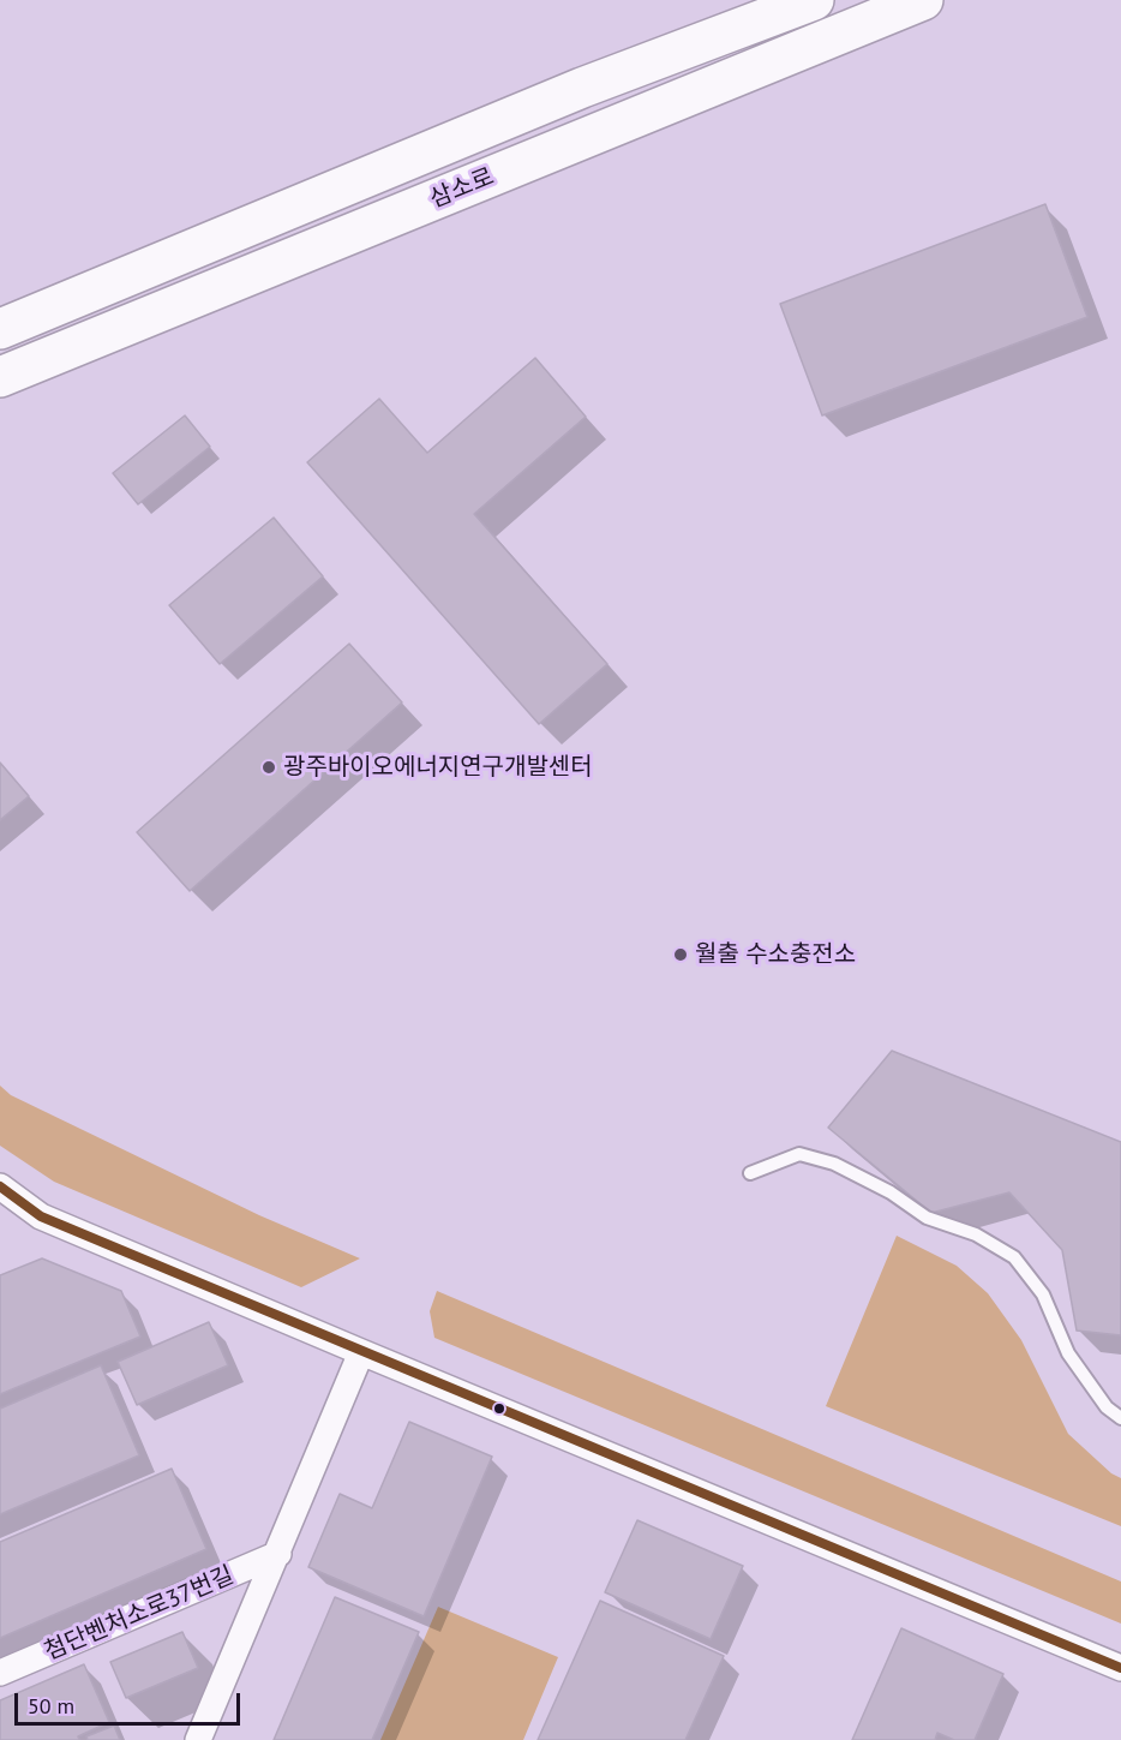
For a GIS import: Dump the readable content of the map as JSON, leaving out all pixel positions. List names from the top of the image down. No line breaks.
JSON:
{"streets":{"main road":["삼소로"],"street":["첨단벤처소로37번길"]},"places":["광주바이오에너지연구개발센터","월출 수소충전소"],"scale_bar":"50 m"}
